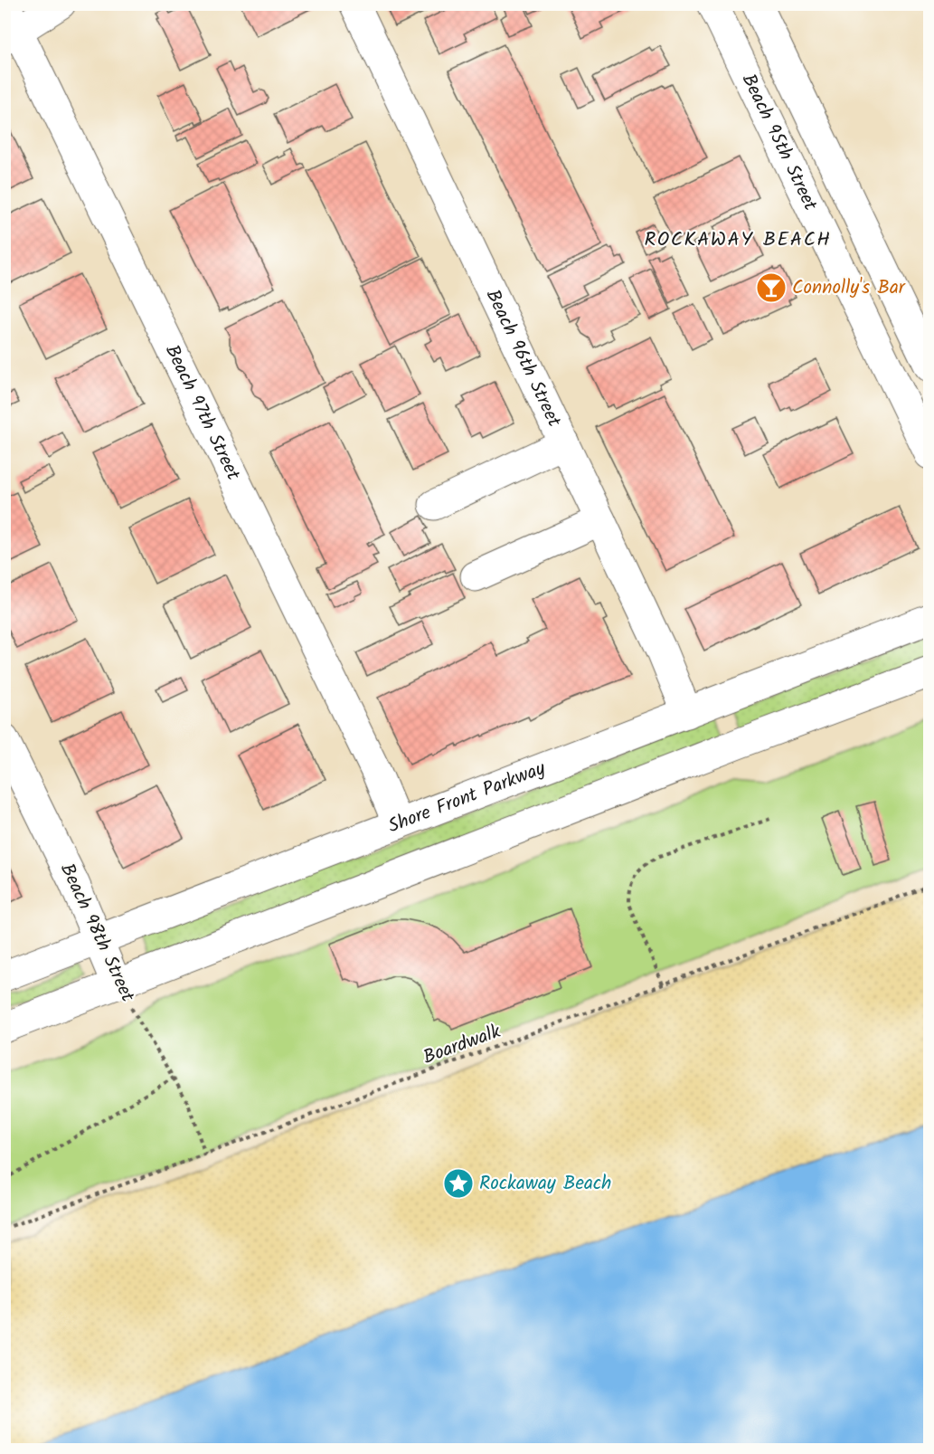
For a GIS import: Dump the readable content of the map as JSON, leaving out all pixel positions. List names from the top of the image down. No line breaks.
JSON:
{"streets":{"street":["Beach 95th Street","Beach 96th Street","Beach 97th Street","Shore Front Parkway","Beach 98th Street"],"path":["Boardwalk"]},"crossings":[["Beach 96th Street","Shore Front Parkway"],["Beach 97th Street","Shore Front Parkway"],["Shore Front Parkway","Beach 98th Street"],["Beach 98th Street","Boardwalk"]],"districts":["ROCKAWAY BEACH"],"places":{"bar":["Connolly's Bar"],"place":["Rockaway Beach"]}}
